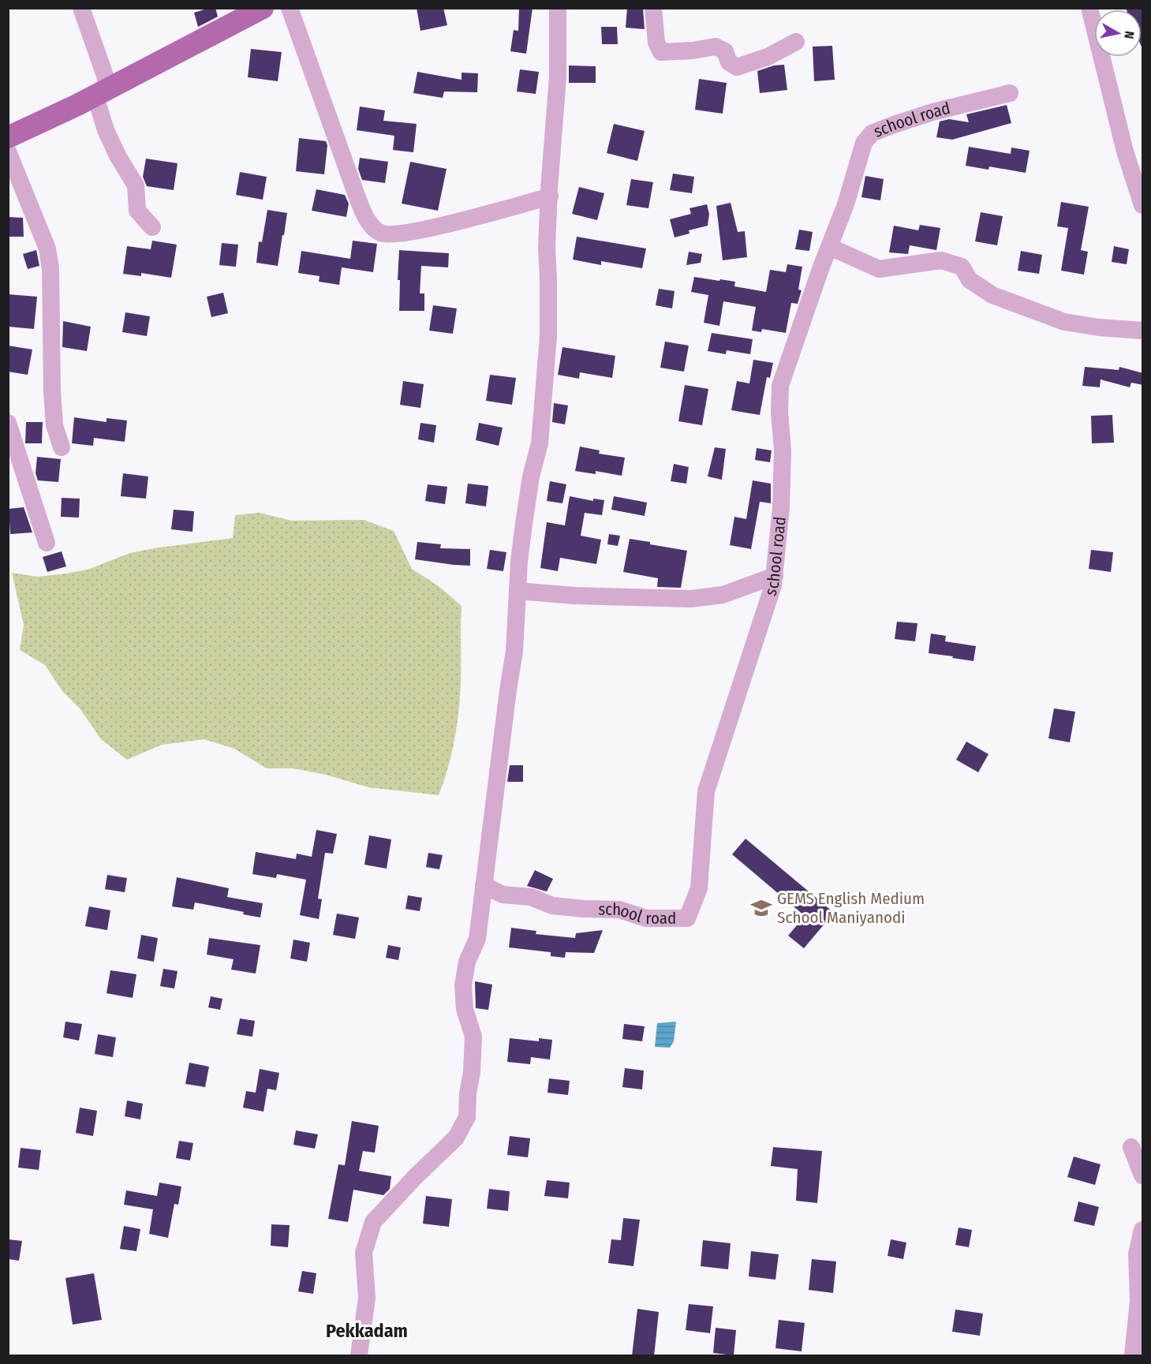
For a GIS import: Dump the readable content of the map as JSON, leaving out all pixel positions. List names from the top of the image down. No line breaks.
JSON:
{"streets":{"street":["school road"]},"districts":["Pekkadam"],"places":{"school or university":["GEMS English Medium School Maniyanodi"]},"north":"right"}
